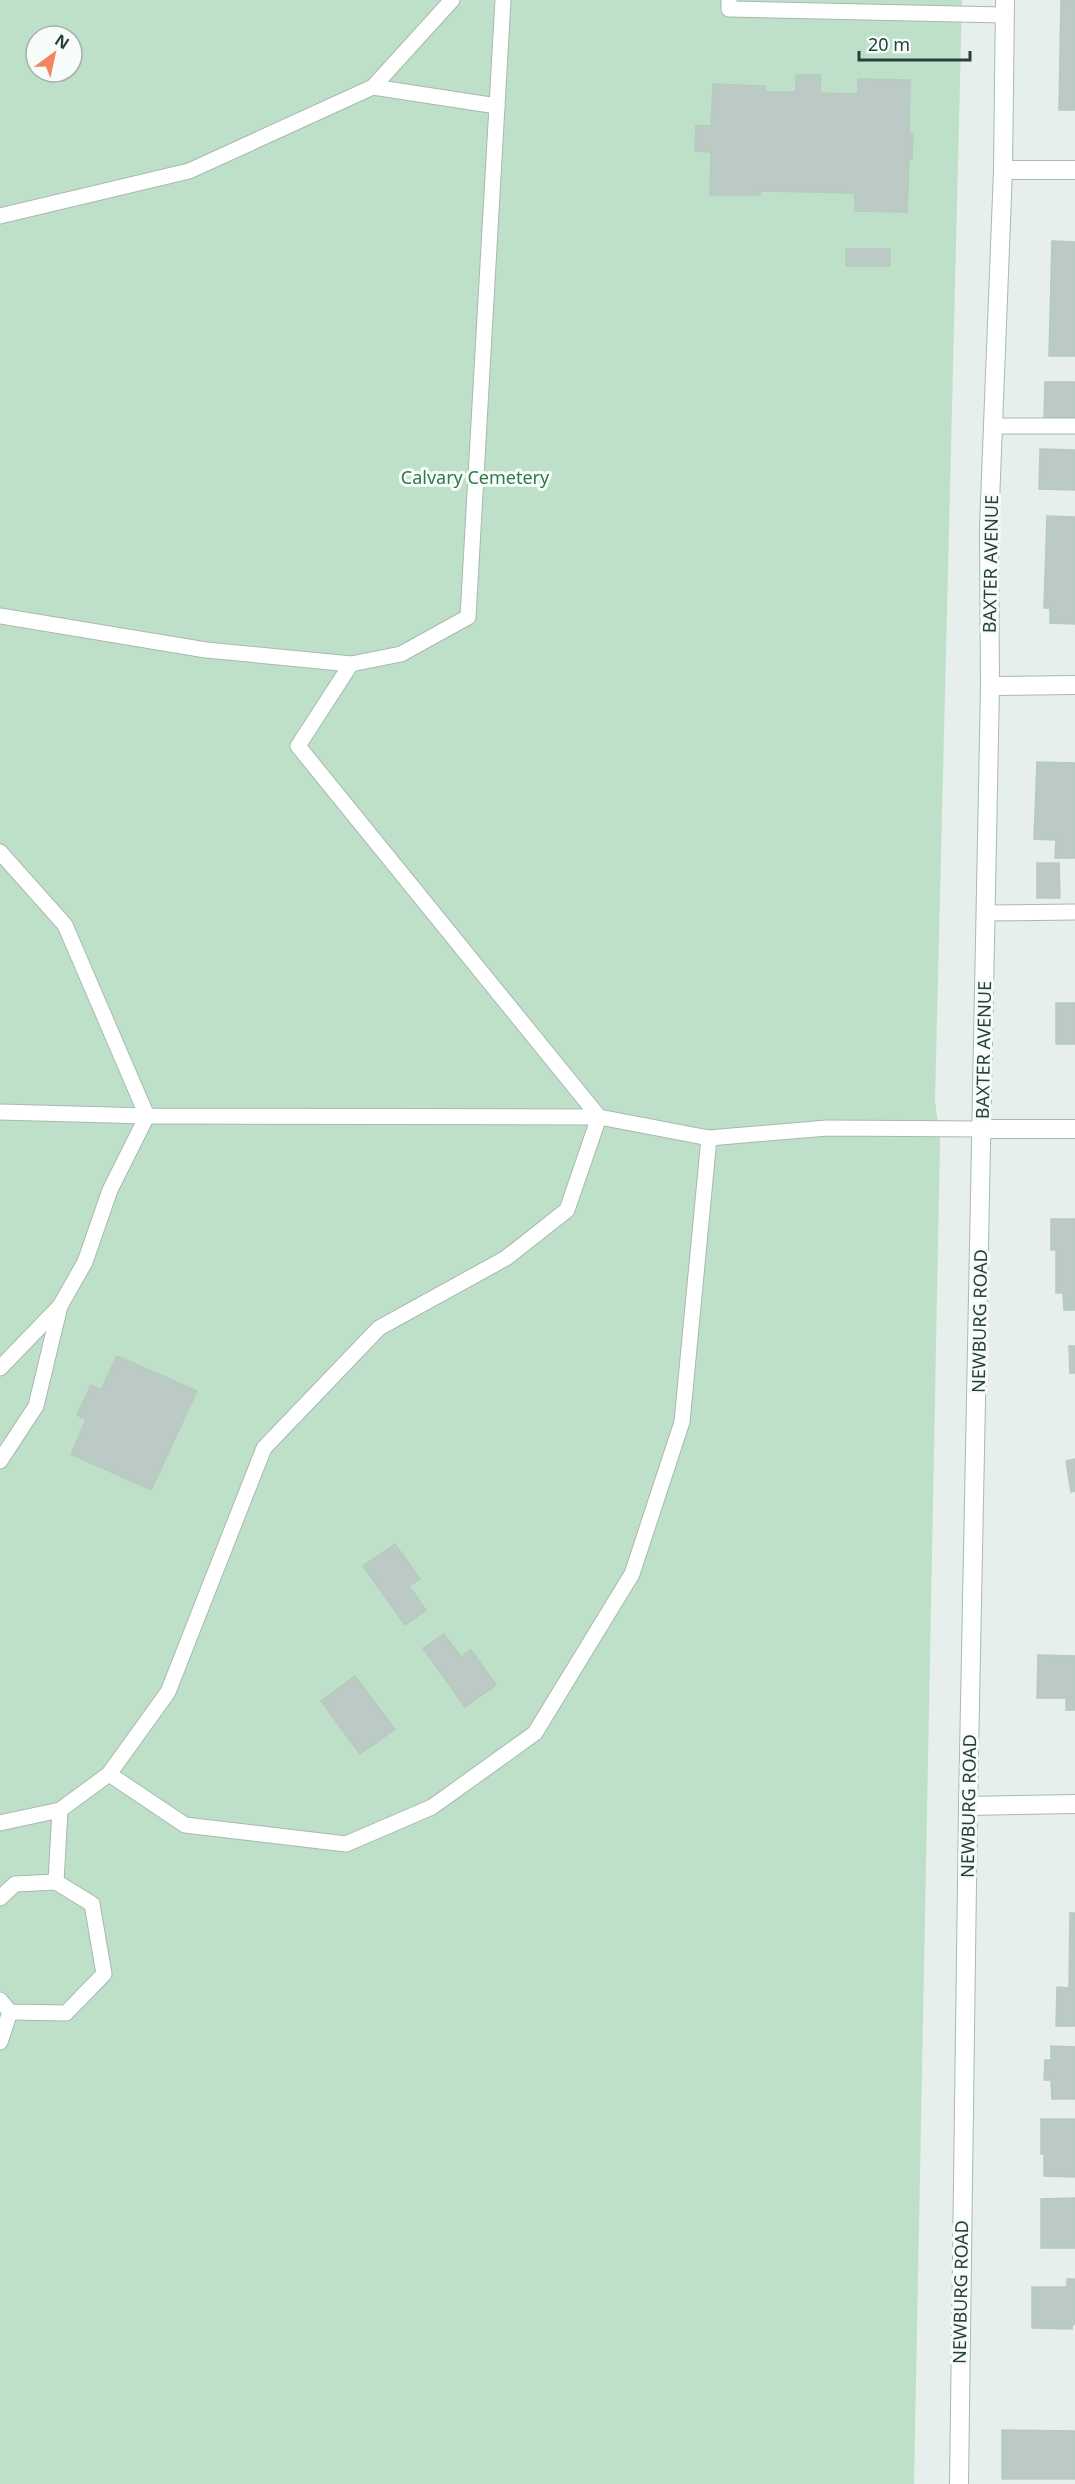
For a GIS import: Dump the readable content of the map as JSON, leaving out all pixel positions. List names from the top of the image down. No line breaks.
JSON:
{"streets":{"main road":["BAXTER AVENUE","NEWBURG ROAD"]},"crossings":[["BAXTER AVENUE","NEWBURG ROAD"]],"parks":["Calvary Cemetery"],"scale_bar":"20 m","north":"top right"}
